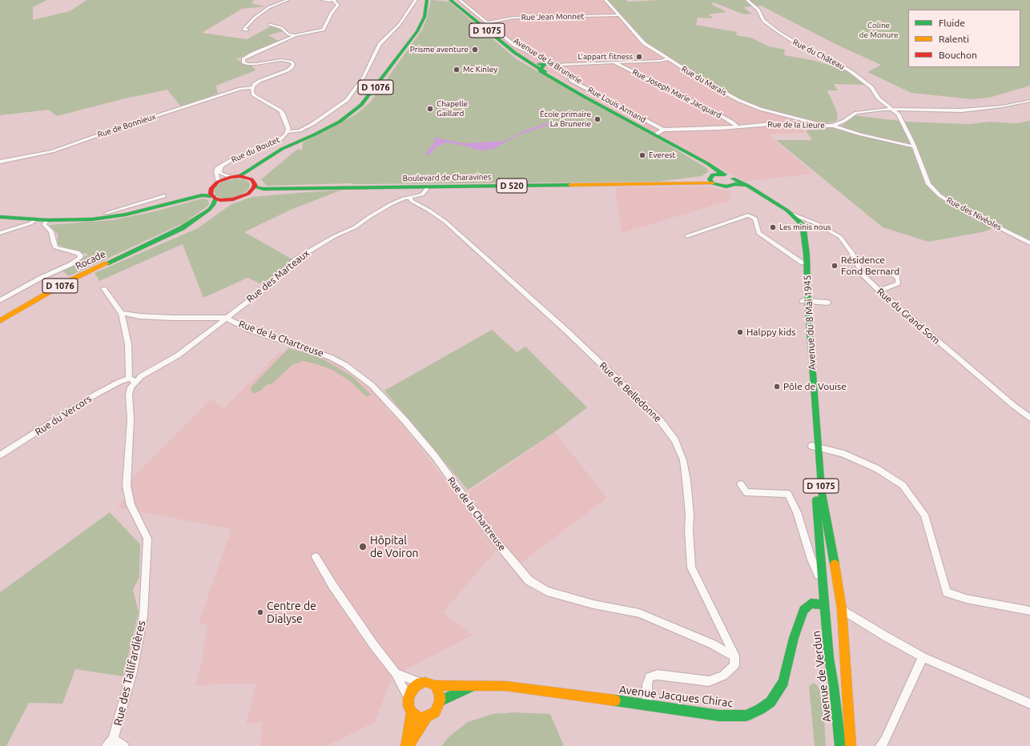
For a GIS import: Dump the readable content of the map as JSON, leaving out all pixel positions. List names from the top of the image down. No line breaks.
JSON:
{"streets":{"main road":["D 1075","Avenue de la Brunerie","D 1076","Boulevard de Charavines","D 520","Rocade","Avenue du 8 Mai 1945","Avenue de Verdun","Avenue Jacques Chirac"],"street":["Rue Jean Monnet","Rue du Château","Rue du Marais","Rue Joseph Marie Jacquard","Rue Louis Armand","Rue de la Lieure","Rue de Bonnieux","Rue du Boutet","Rue des Nivéoles","Rue des Marteaux","Rue du Grand Som","Rue de la Chartreuse","Rue de Belledonne","Rue du Vercors","Rue des Tallifardières"]},"crossings":[["Rue Jean Monnet","Rue du Marais"],["D 1075","Avenue du 8 Mai 1945"],["D 1075","Avenue de Verdun"],["D 1075","Avenue Jacques Chirac"],["Rue du Château","Rue de la Lieure"],["Rue du Château","Rue des Nivéoles"],["Avenue de la Brunerie","Rue Louis Armand"],["Avenue de la Brunerie","Rue de la Lieure"],["Avenue de la Brunerie","Avenue du 8 Mai 1945"],["Rue du Marais","Rue de la Lieure"],["D 1076","Boulevard de Charavines"],["Rue Joseph Marie Jacquard","Rue de la Lieure"],["Rue Louis Armand","Rue de la Lieure"],["Rue de la Lieure","Rue des Nivéoles"],["Rue de Bonnieux","Rue du Boutet"],["Rue du Boutet","Boulevard de Charavines"],["Boulevard de Charavines","Rocade"],["Boulevard de Charavines","Rue des Marteaux"],["Rue des Marteaux","Rue de la Chartreuse"],["Rue des Marteaux","Rue de Belledonne"],["Rue des Marteaux","Rue du Vercors"],["Rue des Marteaux","Rue des Tallifardières"],["Rue du Grand Som","Avenue du 8 Mai 1945"],["Avenue du 8 Mai 1945","Avenue de Verdun"],["Avenue du 8 Mai 1945","Avenue Jacques Chirac"],["Rue de la Chartreuse","Rue de Belledonne"],["Rue du Vercors","Rue des Tallifardières"],["Avenue de Verdun","Avenue Jacques Chirac"]],"parks":["Coline de Monure"],"places":["Prisme aventure","L'appart fitness","Mc Kinley","Chapelle Gaillard","École primaire La Brunerie","Everest","Les minis nous","Résidence Fond Bernard","Halppy kids","Pôle de Vouise","Hôpital de Voiron","Centre de Dialyse"],"legend":["Fluide","Ralenti","Bouchon"]}
